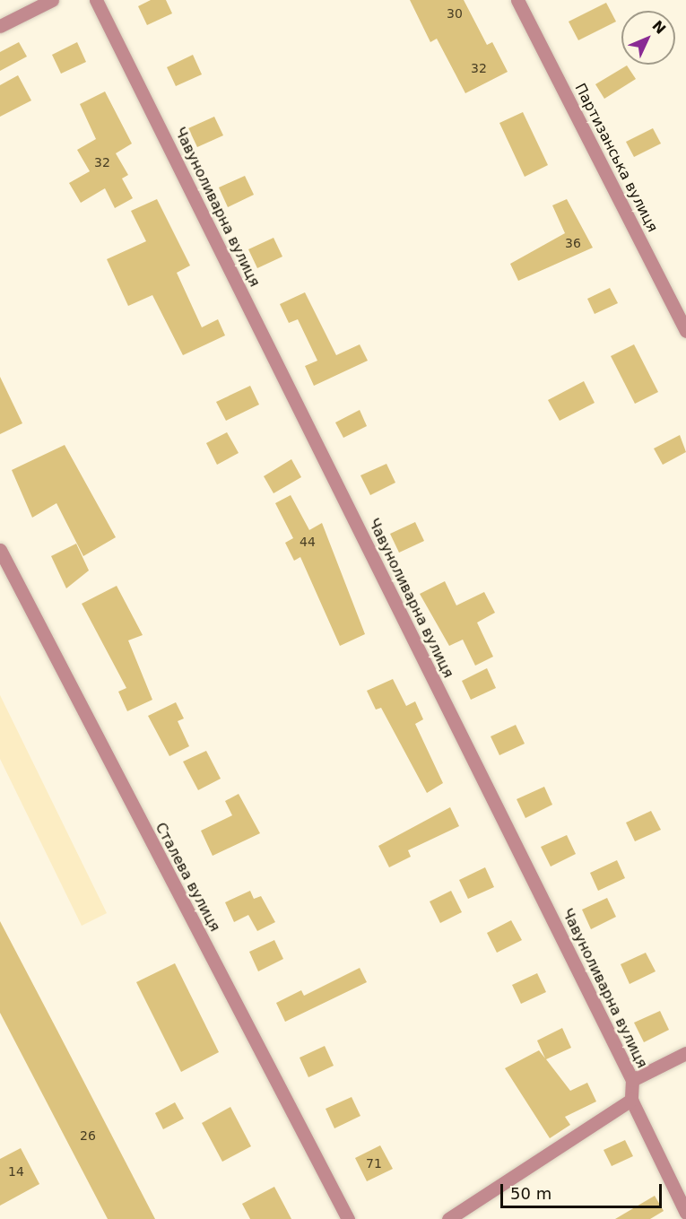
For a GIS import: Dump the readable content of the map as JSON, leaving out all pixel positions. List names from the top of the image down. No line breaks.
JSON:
{"streets":{"street":["Партизанська вулиця","Чавуноливарна вулиця","Сталева вулиця"]},"house_numbers":["30","32","32","36","44","26","71","14"],"scale_bar":"50 m","north":"top right"}
